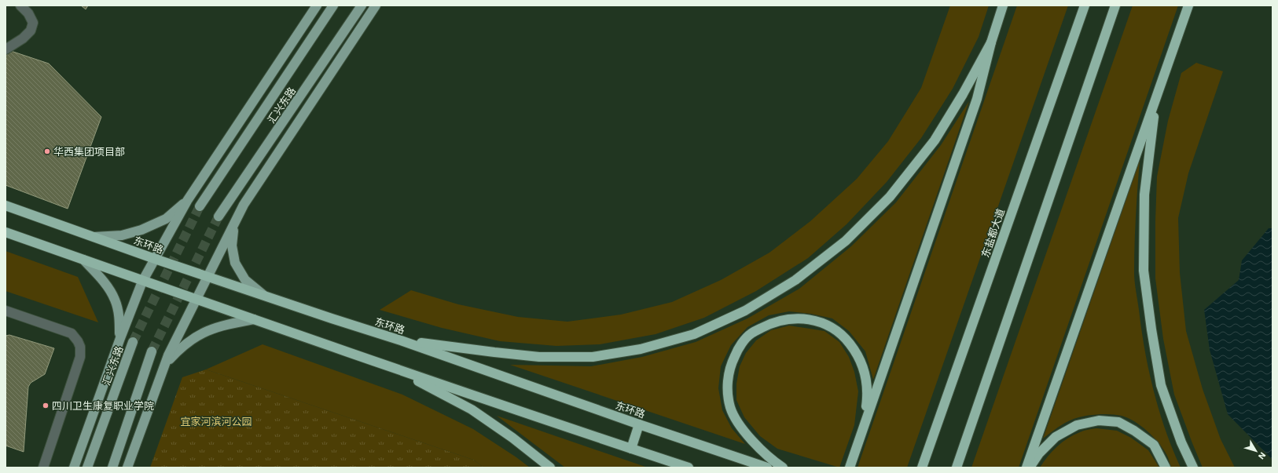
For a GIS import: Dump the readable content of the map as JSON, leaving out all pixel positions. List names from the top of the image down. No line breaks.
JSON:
{"streets":{"highway":["东盐都大道","东环路"],"main road":["汇兴东路"]},"parks":["宜家河滨河公园"],"places":["华西集团项目部","四川卫生康复职业学院"],"north":"bottom right"}
